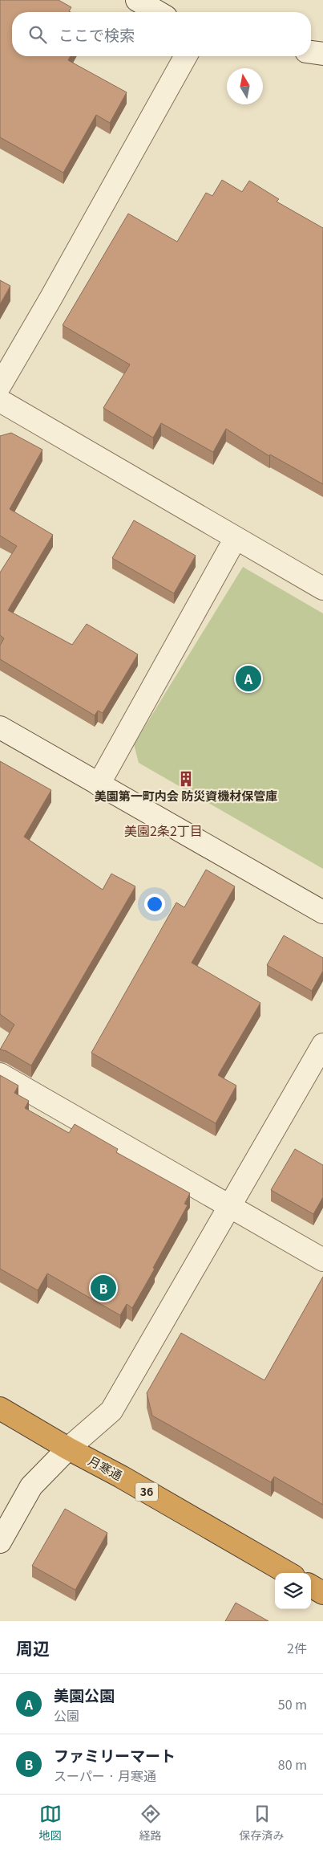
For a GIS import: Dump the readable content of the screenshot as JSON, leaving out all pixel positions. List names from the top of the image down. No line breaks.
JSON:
{"streets":{"highway":["月寒通","36"]},"districts":["美園2条2丁目"],"places":{"building":["美園第一町内会 防災資機材保管庫"]},"north":"top","page":{"search":"ここで検索","pins":["A","B"],"heading":["周辺","2件"],"list":[{"mark":"A","name":"美園公園","note":"公園","value":"50 m"},{"mark":"B","name":"ファミリーマート","note":"スーパー · 月寒通","value":"80 m"}],"nav":["地図","経路","保存済み"]}}
